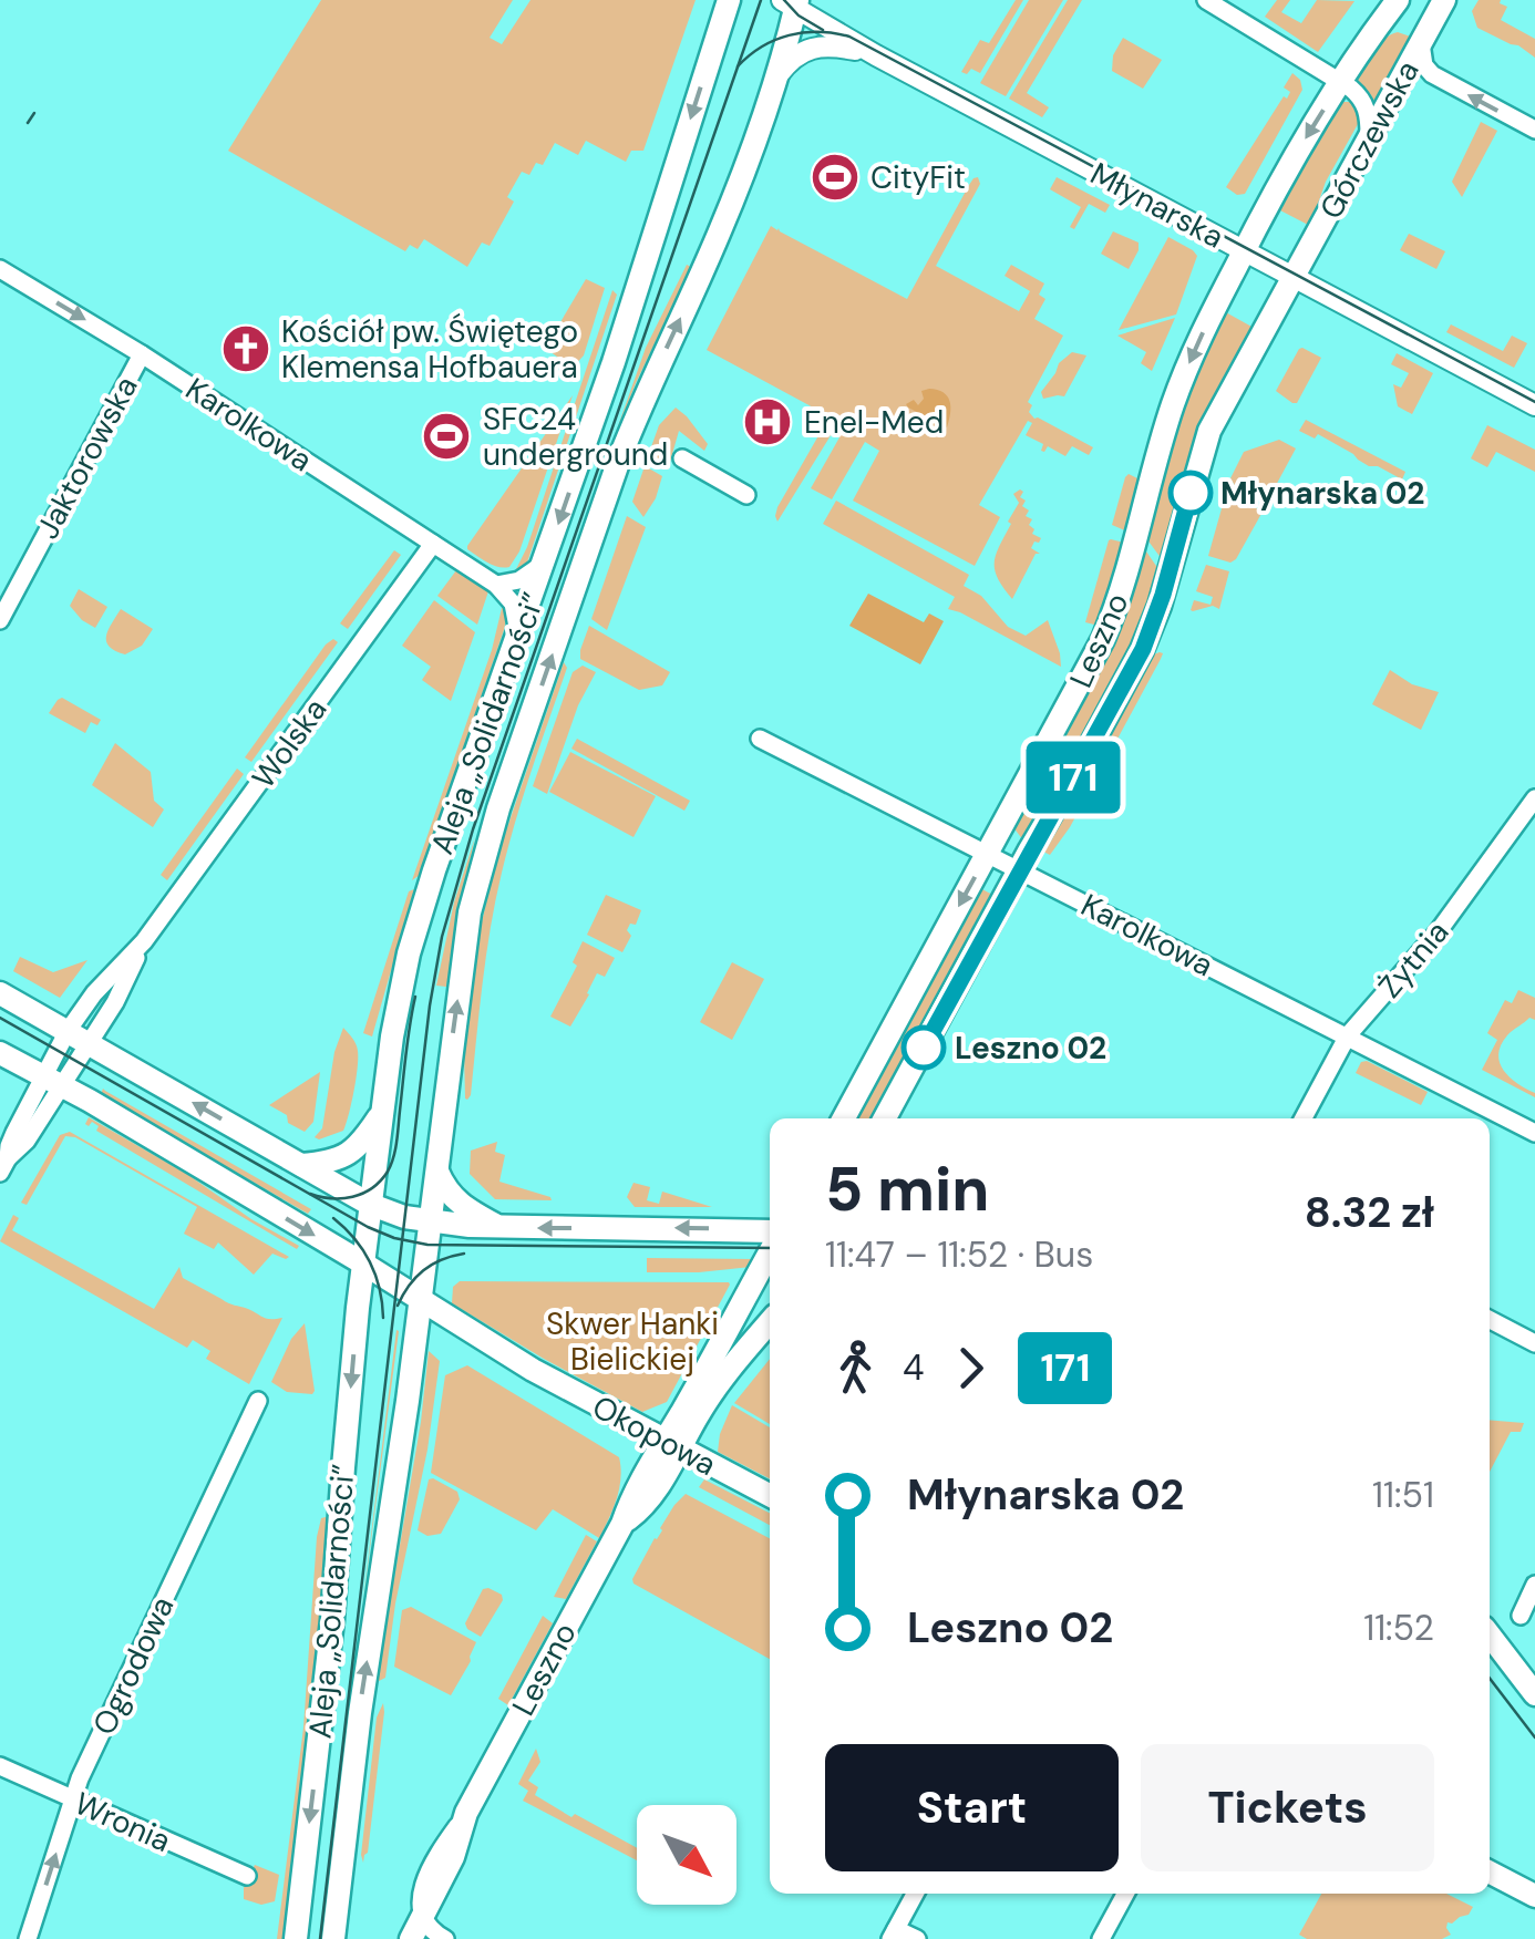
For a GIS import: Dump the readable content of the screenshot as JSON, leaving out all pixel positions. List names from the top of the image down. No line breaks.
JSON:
{"streets":{"main road":["Górczewska","Leszno","Aleja „Solidarności”","Okopowa"],"street":["Młynarska","Karolkowa","Jaktorowska","Wolska","Żytnia","Ogrodowa","Wronia"]},"crossings":[["Górczewska","Młynarska"],["Górczewska","Leszno"],["Młynarska","Leszno"],["Karolkowa","Jaktorowska"],["Karolkowa","Leszno"],["Karolkowa","Aleja „Solidarności”"],["Karolkowa","Wolska"],["Karolkowa","Żytnia"],["Leszno","Okopowa"],["Aleja „Solidarności”","Okopowa"],["Ogrodowa","Wronia"]],"parks":["Skwer Hanki Bielickiej"],"places":{"sports":["CityFit","SFC24 underground"],"church":["Kościół pw. Świętego Klemensa Hofbauera"],"hospital":["Enel-Med"],"other":["Młynarska 02","Leszno 02"]},"lines":["bus line 171"],"north":"bottom right","page":{"on_map":"171","heading":["5 min","11:47 – 11:52 · Bus","8.32 zł"],"legs":["4","171"],"list":[{"name":"Młynarska 02","value":"11:51"},{"name":"Leszno 02","value":"11:52"}],"buttons":["Start","Tickets"]}}
